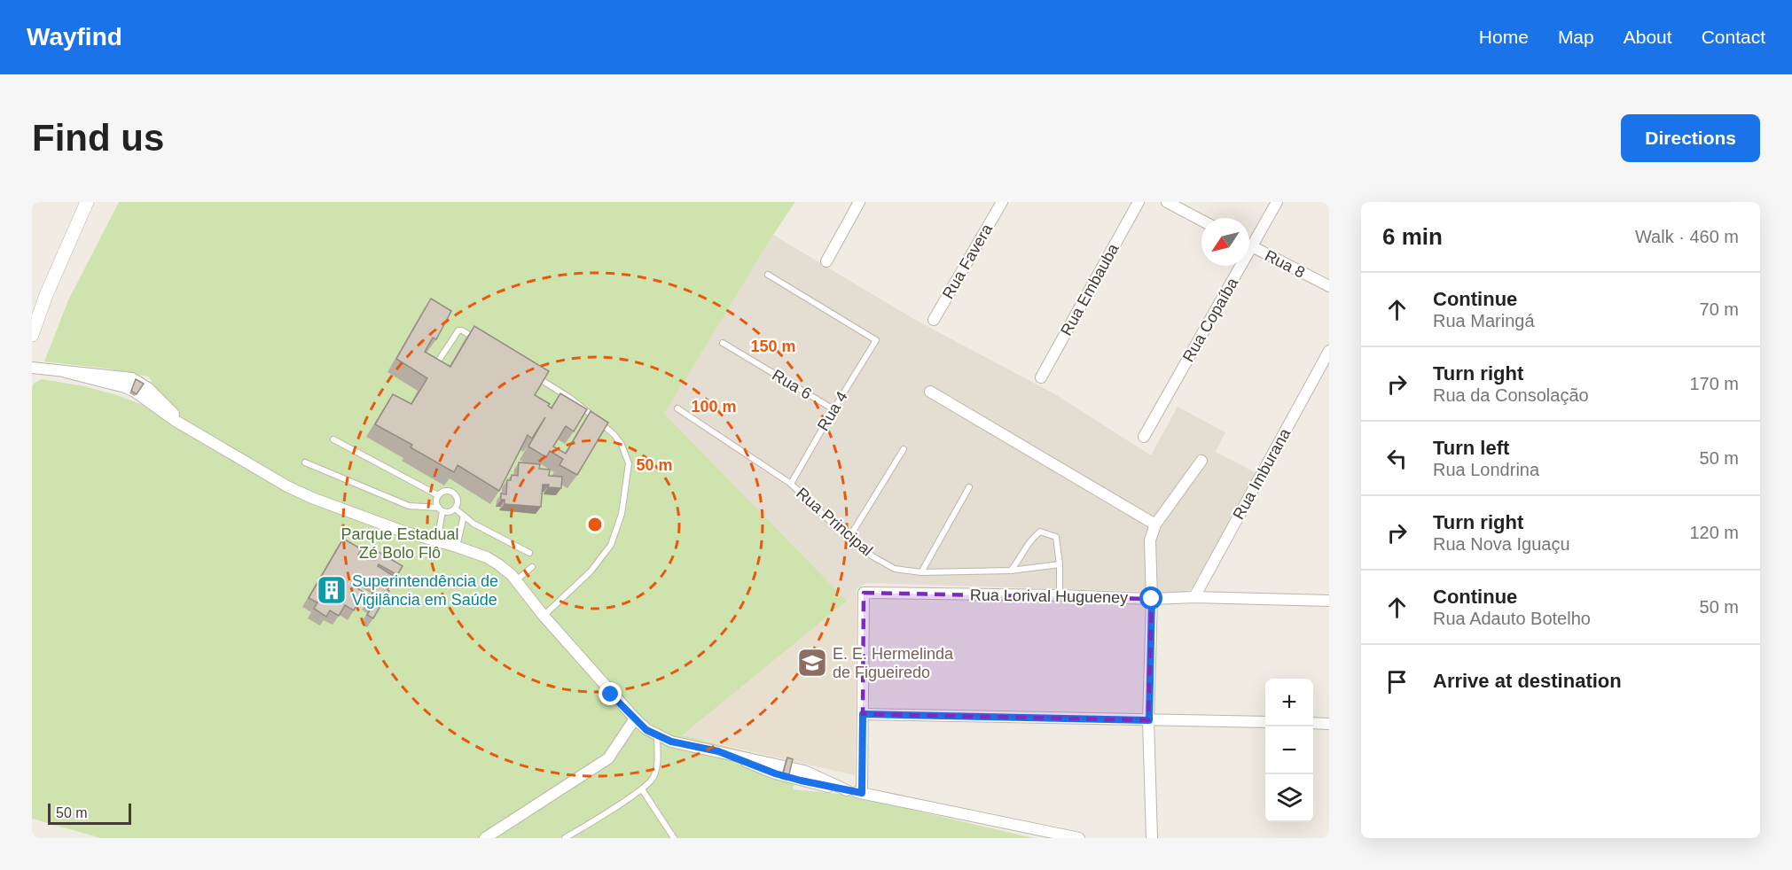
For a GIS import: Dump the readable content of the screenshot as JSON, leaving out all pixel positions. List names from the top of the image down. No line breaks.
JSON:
{"streets":{"street":["Rua Favera","Rua 8","Rua Embauba","Rua Copaíba","Rua Imburana","Rua Lorival Hugueney"],"lane":["Rua 6","Rua 4","Rua Principal"]},"crossings":[["Rua 8","Rua Copaíba"],["Rua 6","Rua 4"],["Rua 4","Rua Principal"],["Rua Imburana","Rua Lorival Hugueney"]],"parks":["Parque Estadual Zé Bolo Flô"],"places":{"building":["Superintendência de Vigilância em Saúde"],"school or university":["E. E. Hermelinda de Figueiredo"]},"scale_bar":"50 m","north":"bottom left","page":{"header":"Wayfind","nav":["Home","Map","About","Contact"],"buttons":"Directions","title":"Find us","heading":["6 min","Walk · 460 m"],"list":[["Continue","Rua Maringá","70 m"],["Turn right","Rua da Consolação","170 m"],["Turn left","Rua Londrina","50 m"],["Turn right","Rua Nova Iguaçu","120 m"],["Continue","Rua Adauto Botelho","50 m"],"Arrive at destination"],"map_buttons":["+","−"],"scale":"50 m"},"rings":["150 m","100 m","50 m"]}
